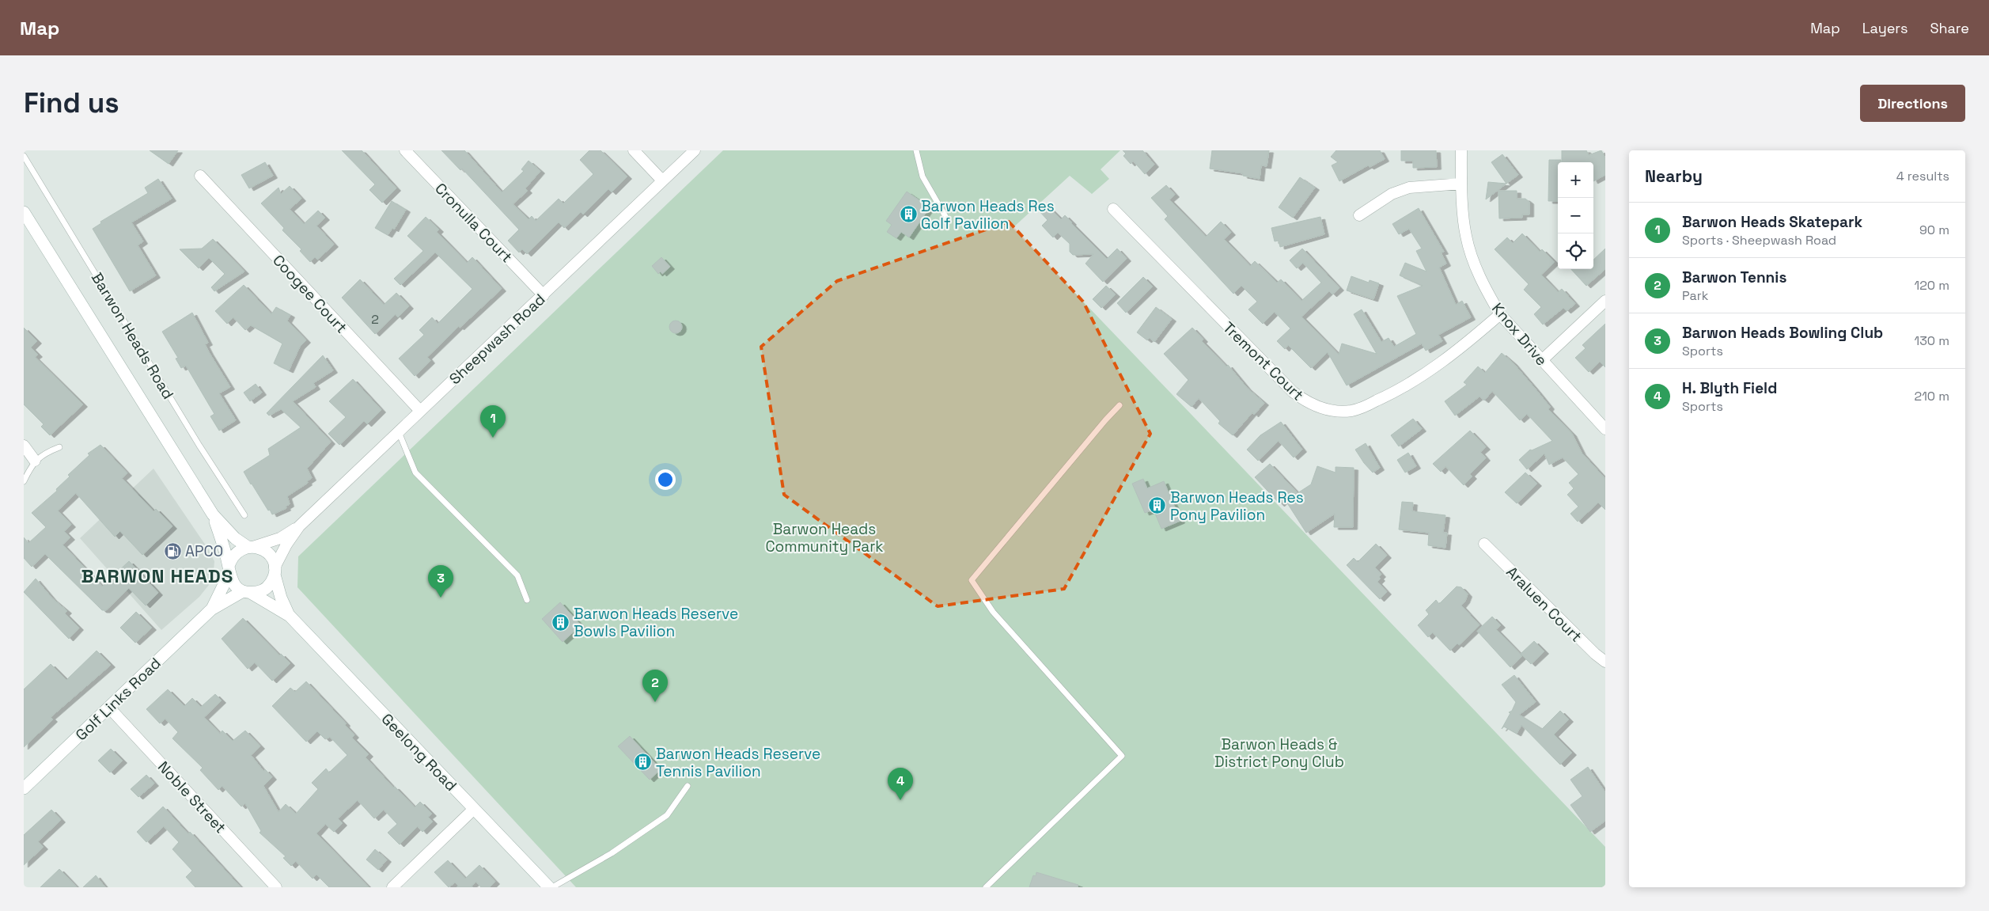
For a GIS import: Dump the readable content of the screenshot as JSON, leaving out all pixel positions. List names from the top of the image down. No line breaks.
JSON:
{"streets":{"main road":["Barwon Heads Road","Golf Links Road","Geelong Road"],"street":["Cronulla Court","Coogee Court","Knox Drive","Sheepwash Road","Tremont Court","Araluen Court","Noble Street"]},"crossings":[["Cronulla Court","Sheepwash Road"],["Coogee Court","Sheepwash Road"],["Knox Drive","Tremont Court"],["Barwon Heads Road","Sheepwash Road"],["Barwon Heads Road","Golf Links Road"],["Barwon Heads Road","Geelong Road"],["Sheepwash Road","Golf Links Road"],["Sheepwash Road","Geelong Road"],["Golf Links Road","Geelong Road"],["Golf Links Road","Noble Street"]],"districts":["BARWON HEADS"],"parks":["Barwon Heads Community Park","Barwon Heads & District Pony Club"],"places":{"building":["Barwon Heads Res Golf Pavilion","Barwon Heads Res Pony Pavilion","Barwon Heads Reserve Bowls Pavilion","Barwon Heads Reserve Tennis Pavilion"],"fuel station":["APCO"]},"house_numbers":["2"],"page":{"header":"Map","nav":["Map","Layers","Share"],"buttons":"Directions","title":"Find us","heading":["Nearby","4 results"],"map_buttons":["+","−"],"list":[{"mark":"1","name":"Barwon Heads Skatepark","note":"Sports · Sheepwash Road","value":"90 m"},{"mark":"2","name":"Barwon Tennis","note":"Park","value":"120 m"},{"mark":"3","name":"Barwon Heads Bowling Club","note":"Sports","value":"130 m"},{"mark":"4","name":"H. Blyth Field","note":"Sports","value":"210 m"}],"pins":["1","3","2","4"]}}
